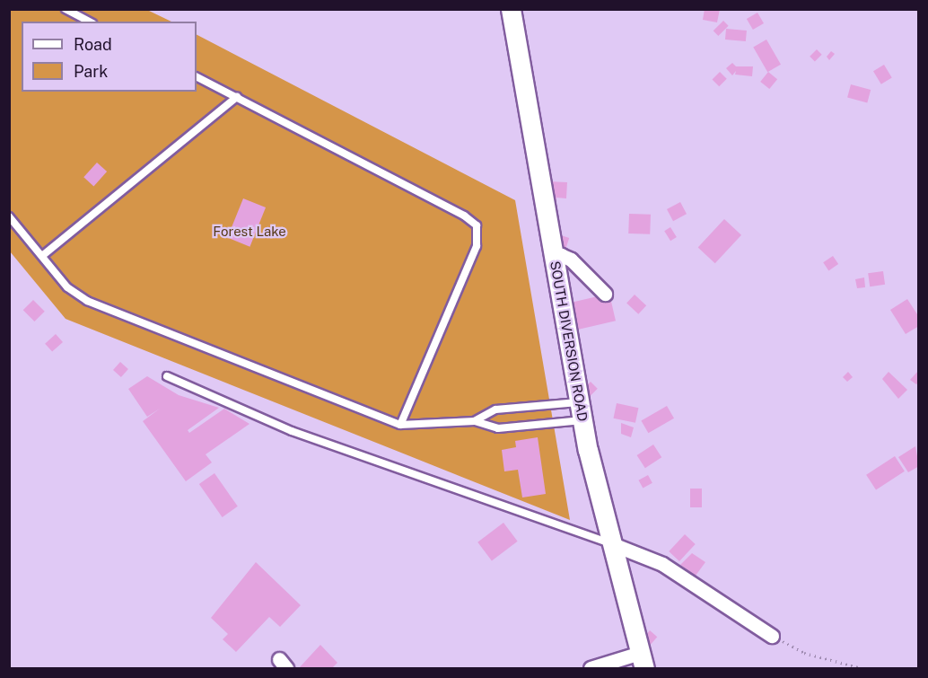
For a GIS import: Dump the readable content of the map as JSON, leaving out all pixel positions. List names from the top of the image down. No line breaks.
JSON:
{"streets":{"main road":["SOUTH DIVERSION ROAD"]},"parks":["Forest Lake"],"legend":["Road","Park"]}
